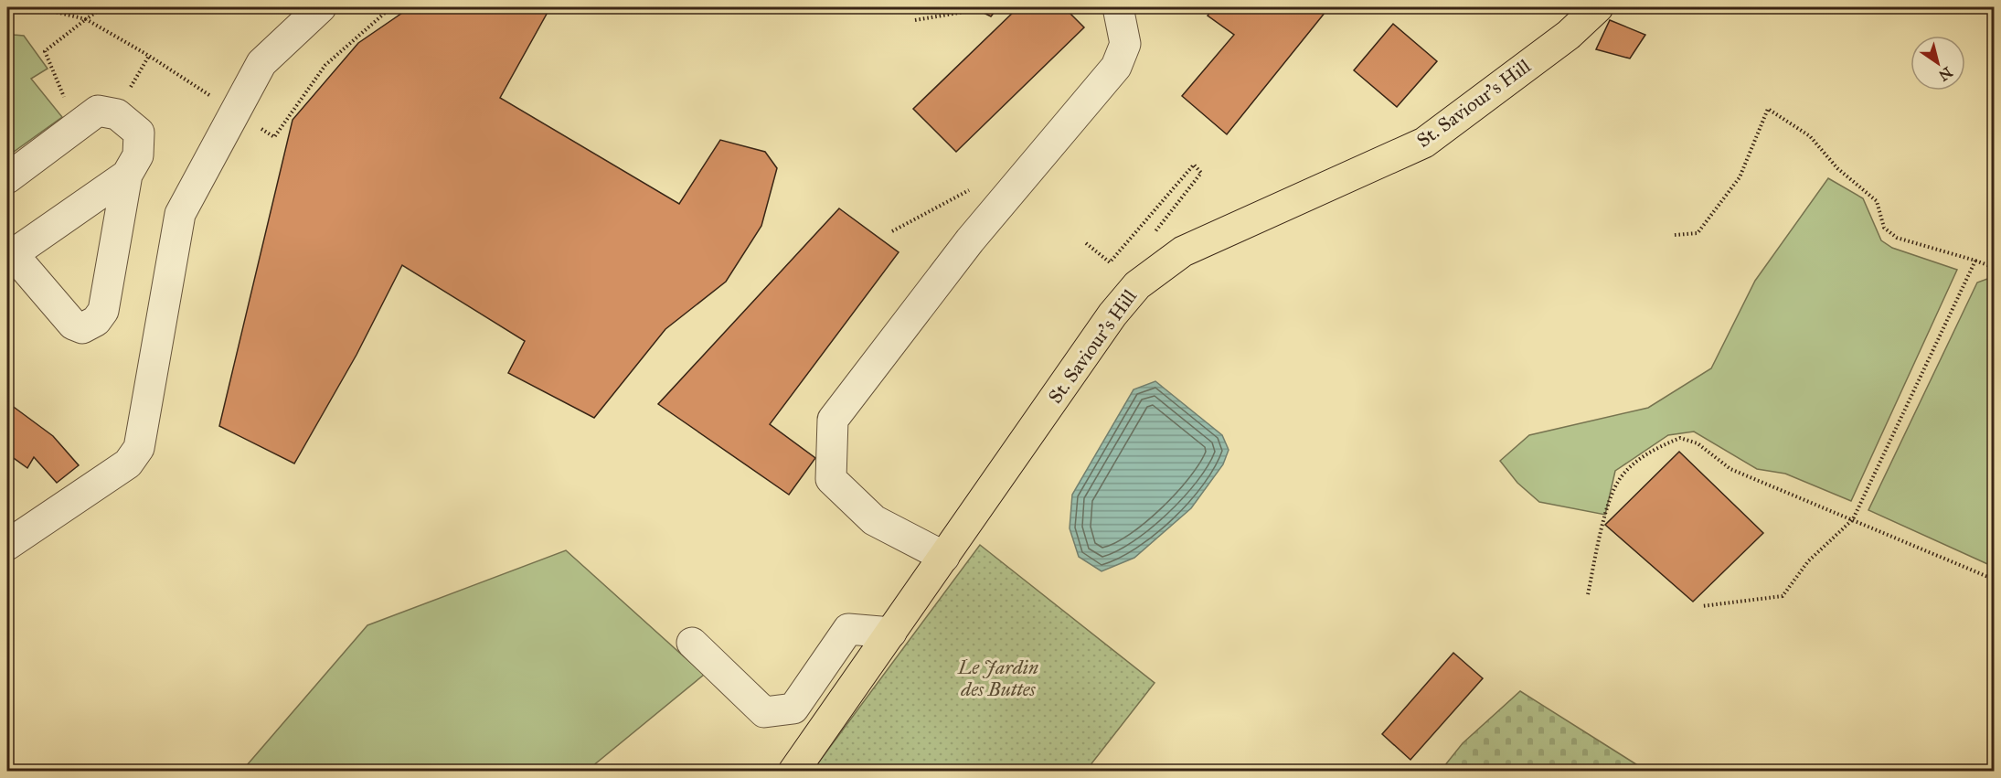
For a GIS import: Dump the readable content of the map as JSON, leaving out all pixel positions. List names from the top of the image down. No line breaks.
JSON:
{"streets":{"main road":["St. Saviour's Hill"]},"parks":["Le Jardin des Buttes"],"north":"bottom right"}
